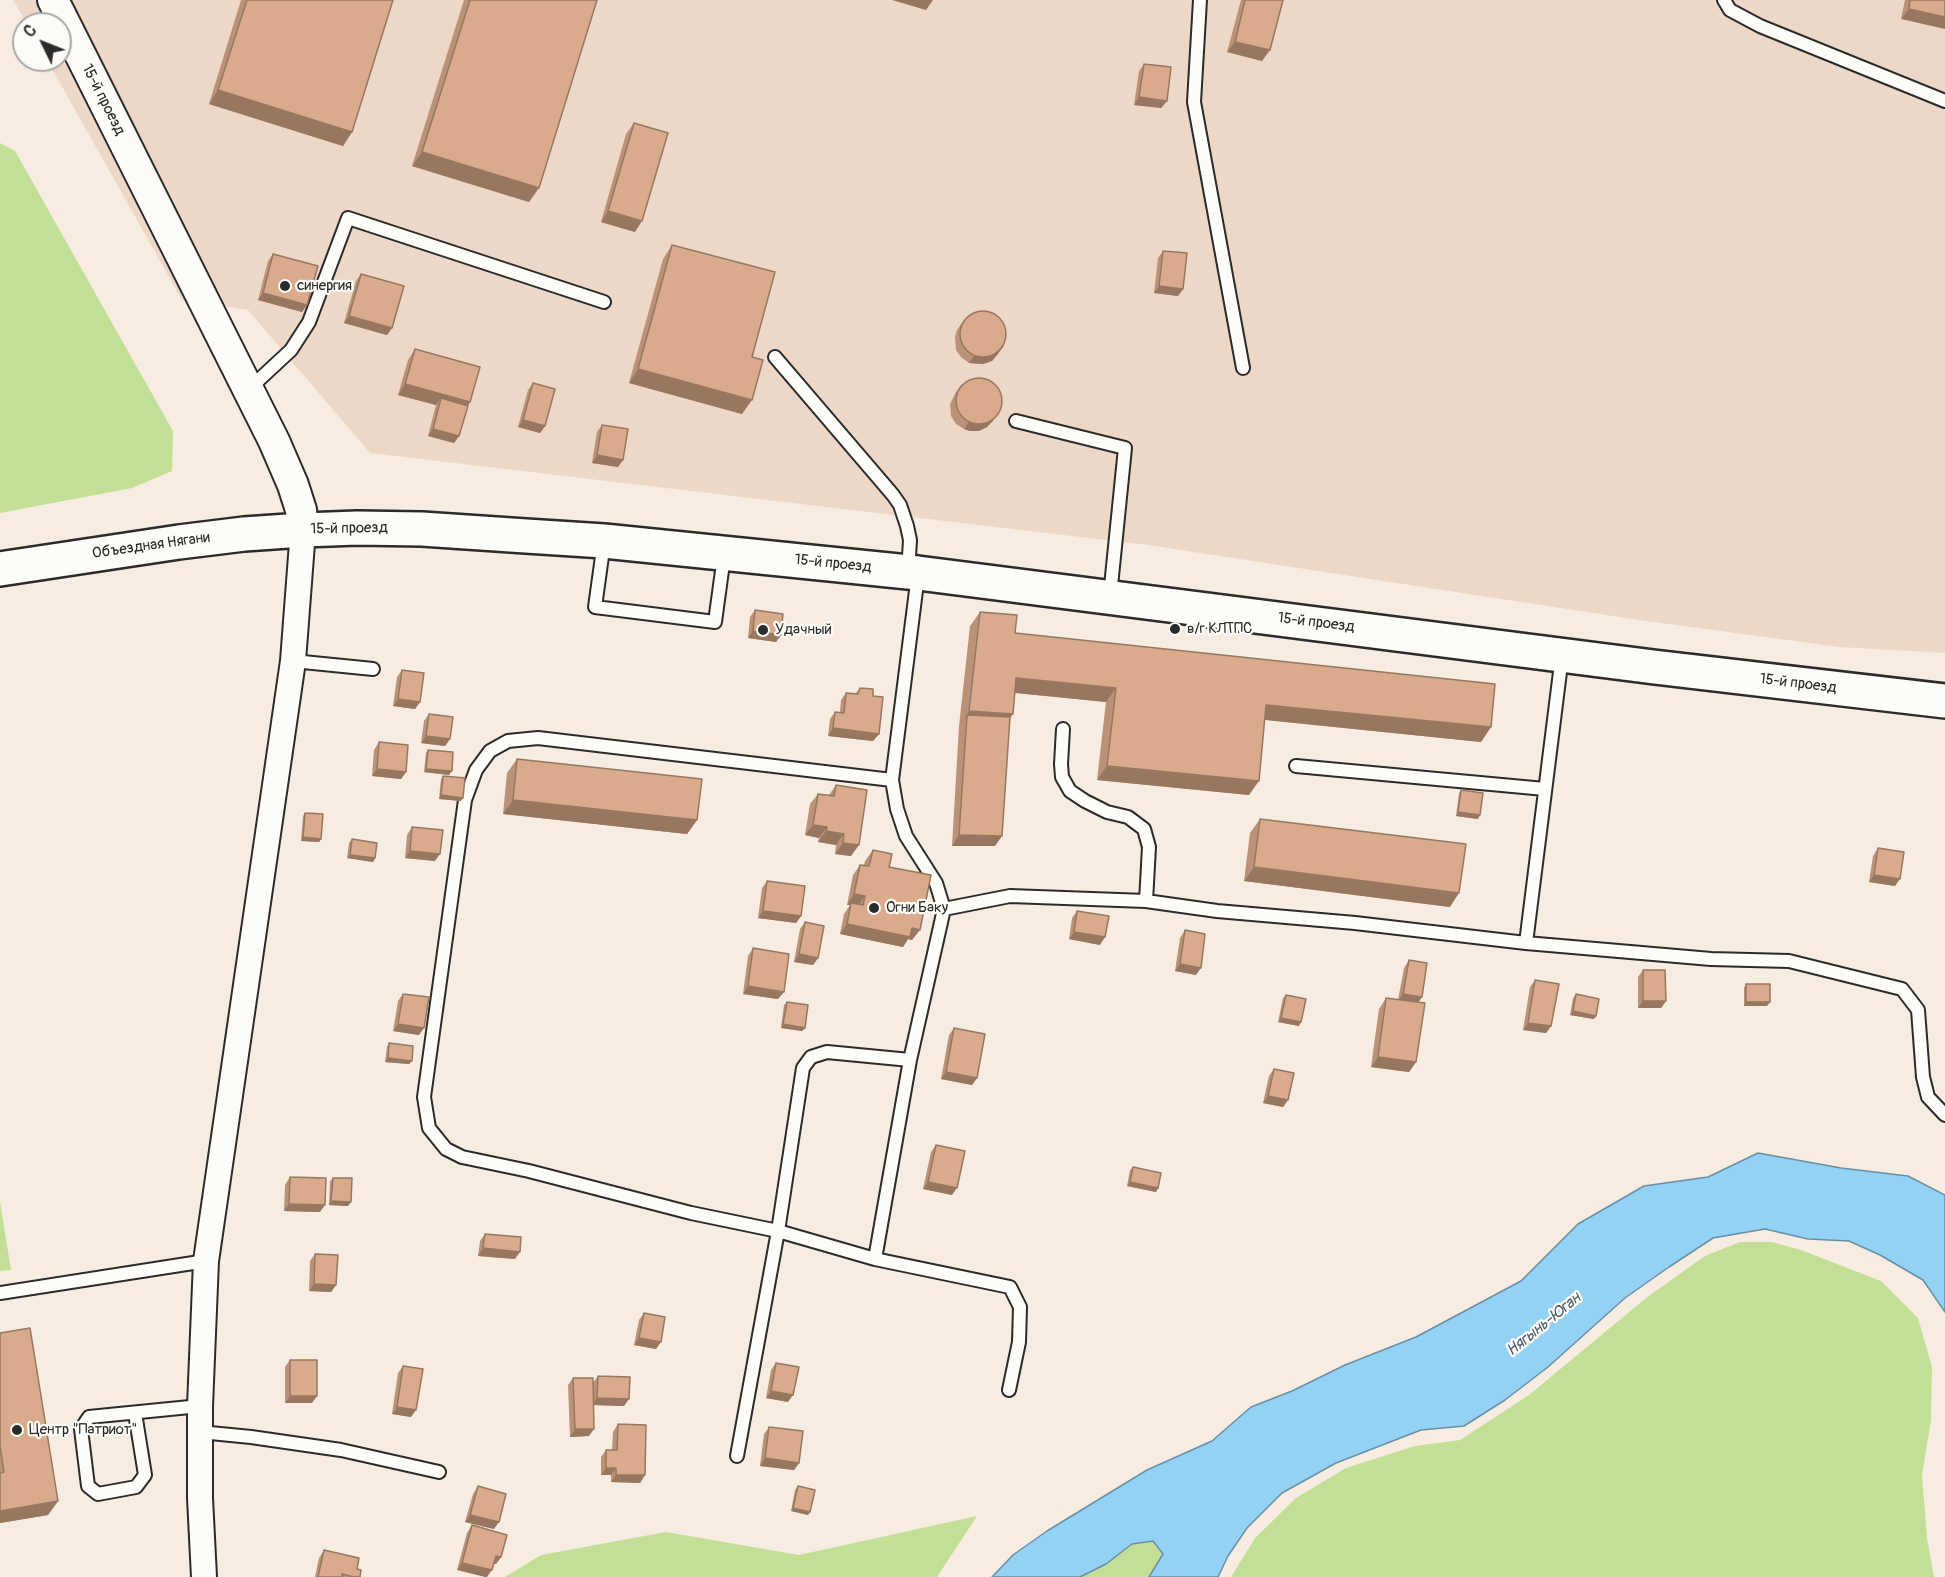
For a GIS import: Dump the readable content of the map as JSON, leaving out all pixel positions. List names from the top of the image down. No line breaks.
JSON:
{"streets":{"main road":["15-й проезд","Объездная Нягани"]},"crossings":[["15-й проезд","Объездная Нягани"]],"water":["Нягынь-Юган"],"places":["синергия","в/г КЛТПС","Удачный","Огни Баку","Центр \"Патриот\""],"north":"top left"}
